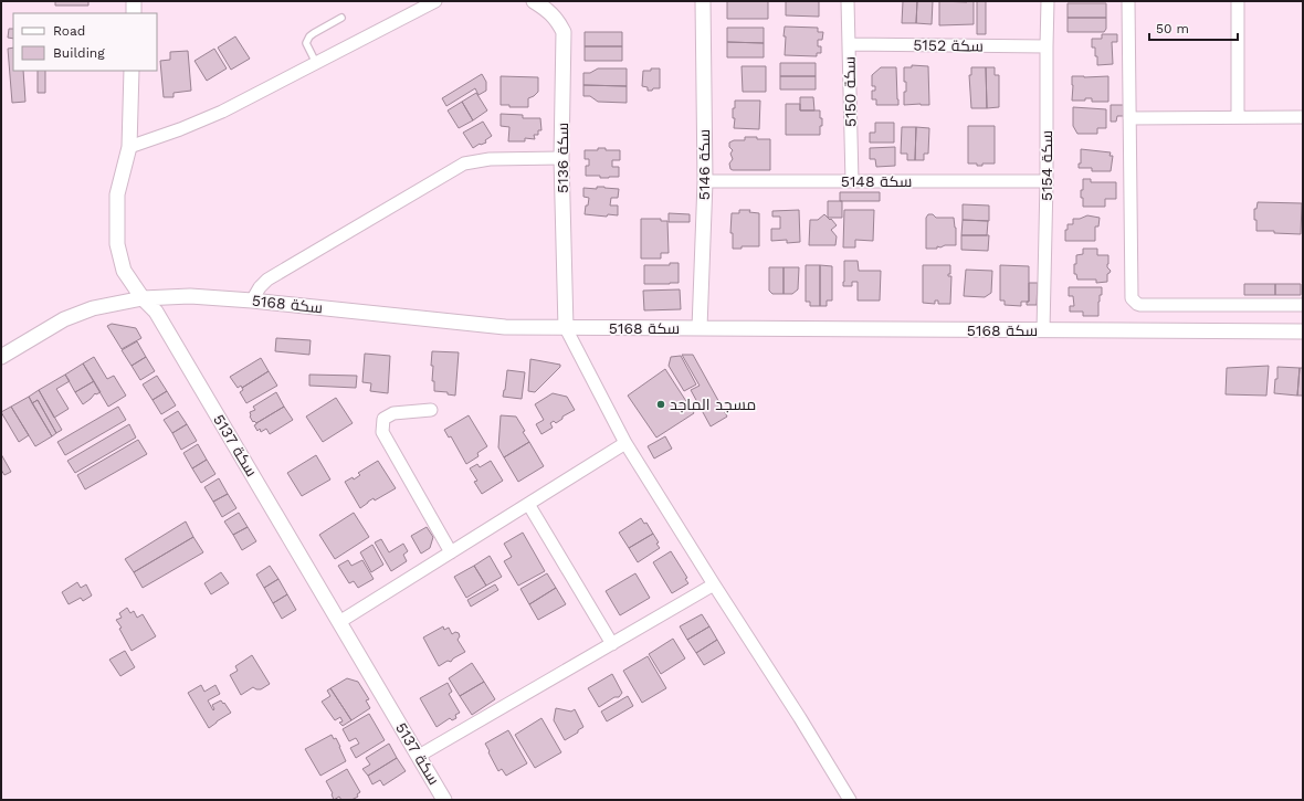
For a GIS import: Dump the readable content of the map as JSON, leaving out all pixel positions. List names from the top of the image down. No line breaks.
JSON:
{"streets":{"street":["سكة 5152","سكة 5150","سكة 5136","سكة 5146","سكة 5154","سكة 5148","سكة 5168","سكة 5137"]},"crossings":[["سكة 5152","سكة 5150"],["سكة 5152","سكة 5154"],["سكة 5150","سكة 5148"],["سكة 5136","سكة 5168"],["سكة 5146","سكة 5148"],["سكة 5146","سكة 5168"],["سكة 5154","سكة 5148"],["سكة 5154","سكة 5168"],["سكة 5168","سكة 5137"]],"places":["مسجد الماجد"],"legend":["Road","Building"],"scale_bar":"50 m"}
